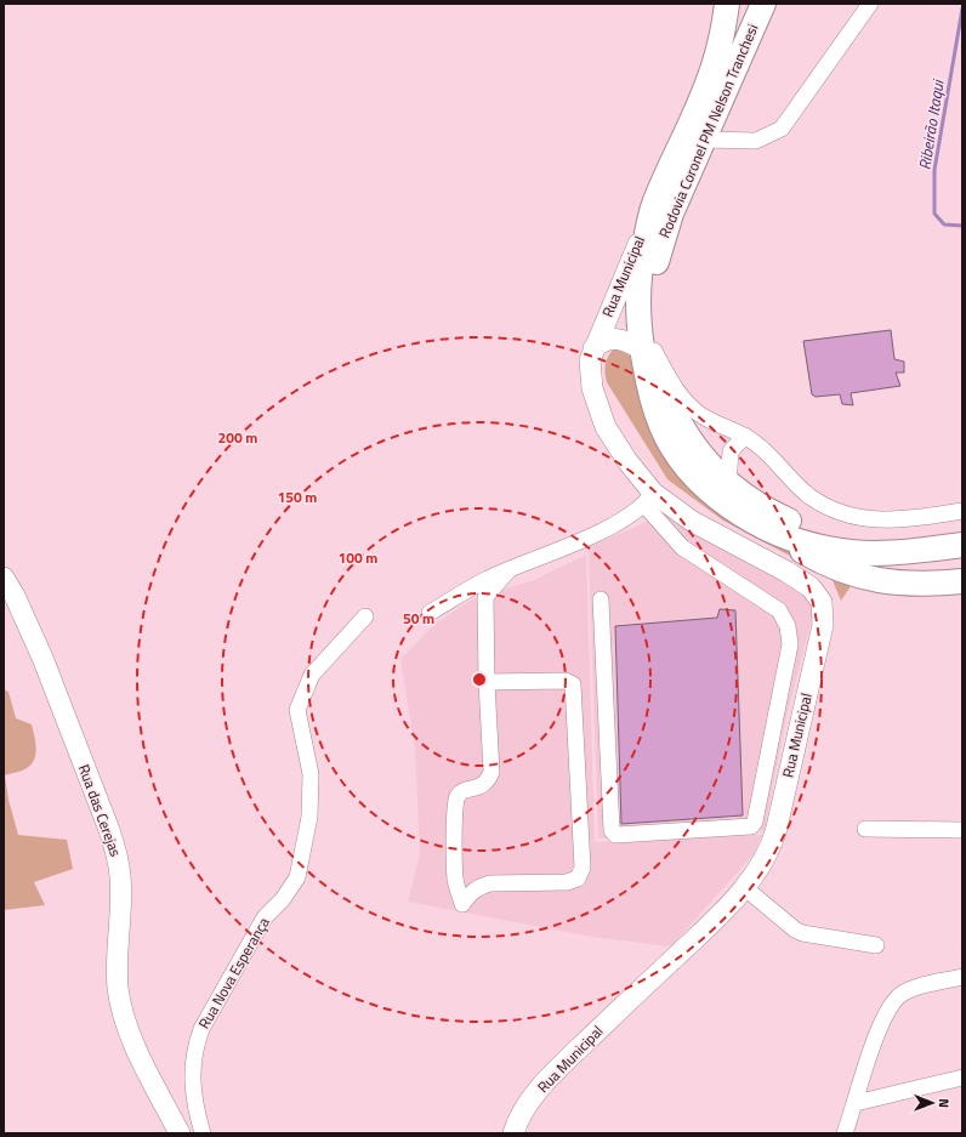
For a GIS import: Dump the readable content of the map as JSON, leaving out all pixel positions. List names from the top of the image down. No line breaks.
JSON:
{"streets":{"highway":["Rodovia Coronel PM Nelson Tranchesi"],"main road":["Rua Municipal","Rua das Cerejas"],"street":["Rua Nova Esperança"]},"crossings":[["Rodovia Coronel PM Nelson Tranchesi","Rua Municipal"]],"water":["Ribeirão Itaqui"],"north":"right","rings":["200 m","150 m","100 m","50 m"]}
